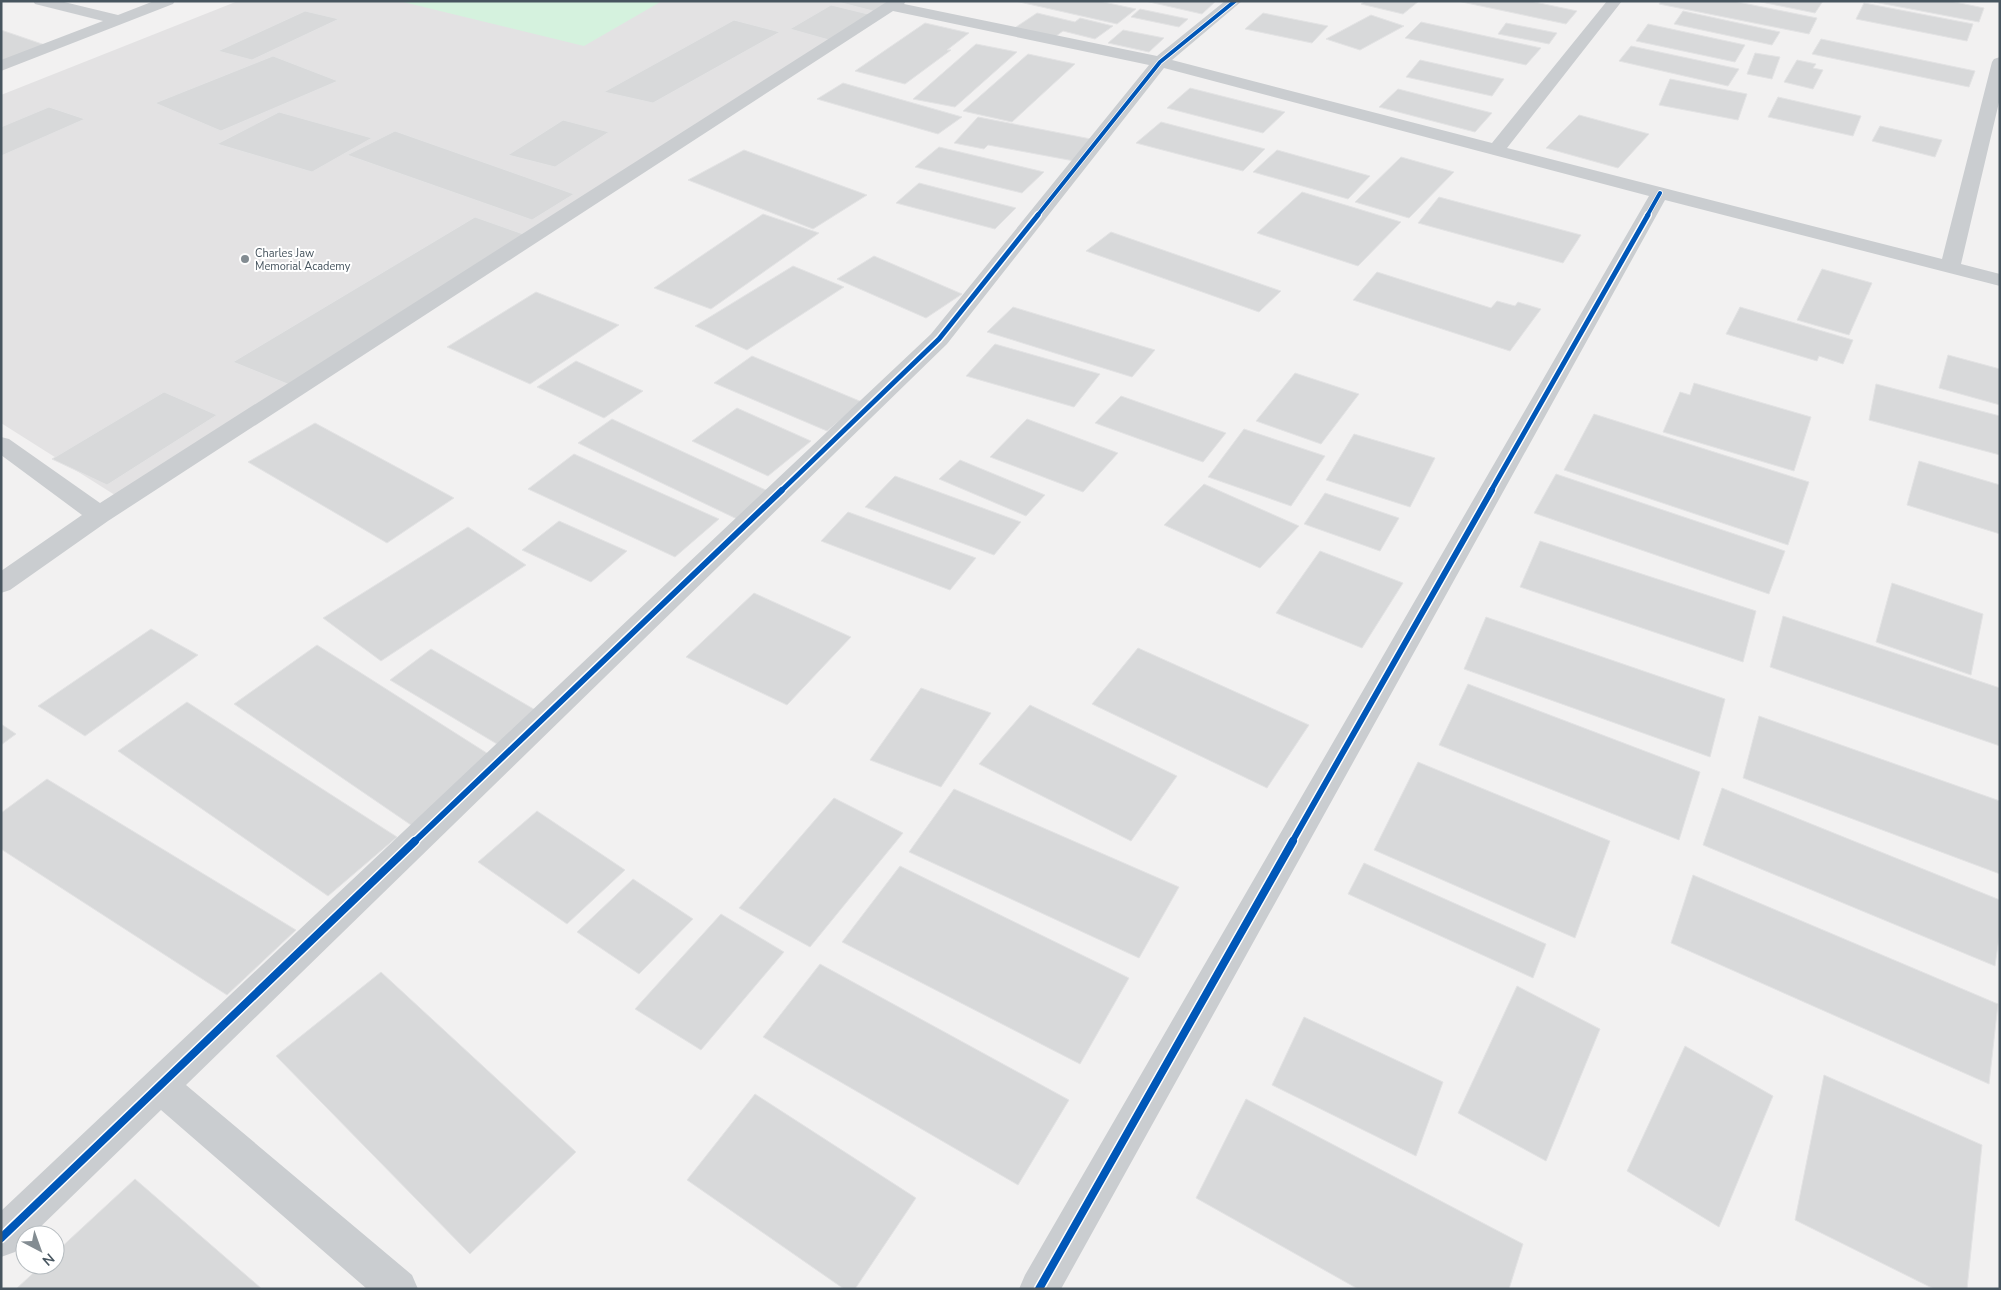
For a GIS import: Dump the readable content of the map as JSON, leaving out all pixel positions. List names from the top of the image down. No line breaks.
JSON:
{"places":["Charles Jaw Memorial Academy"],"north":"bottom right"}
